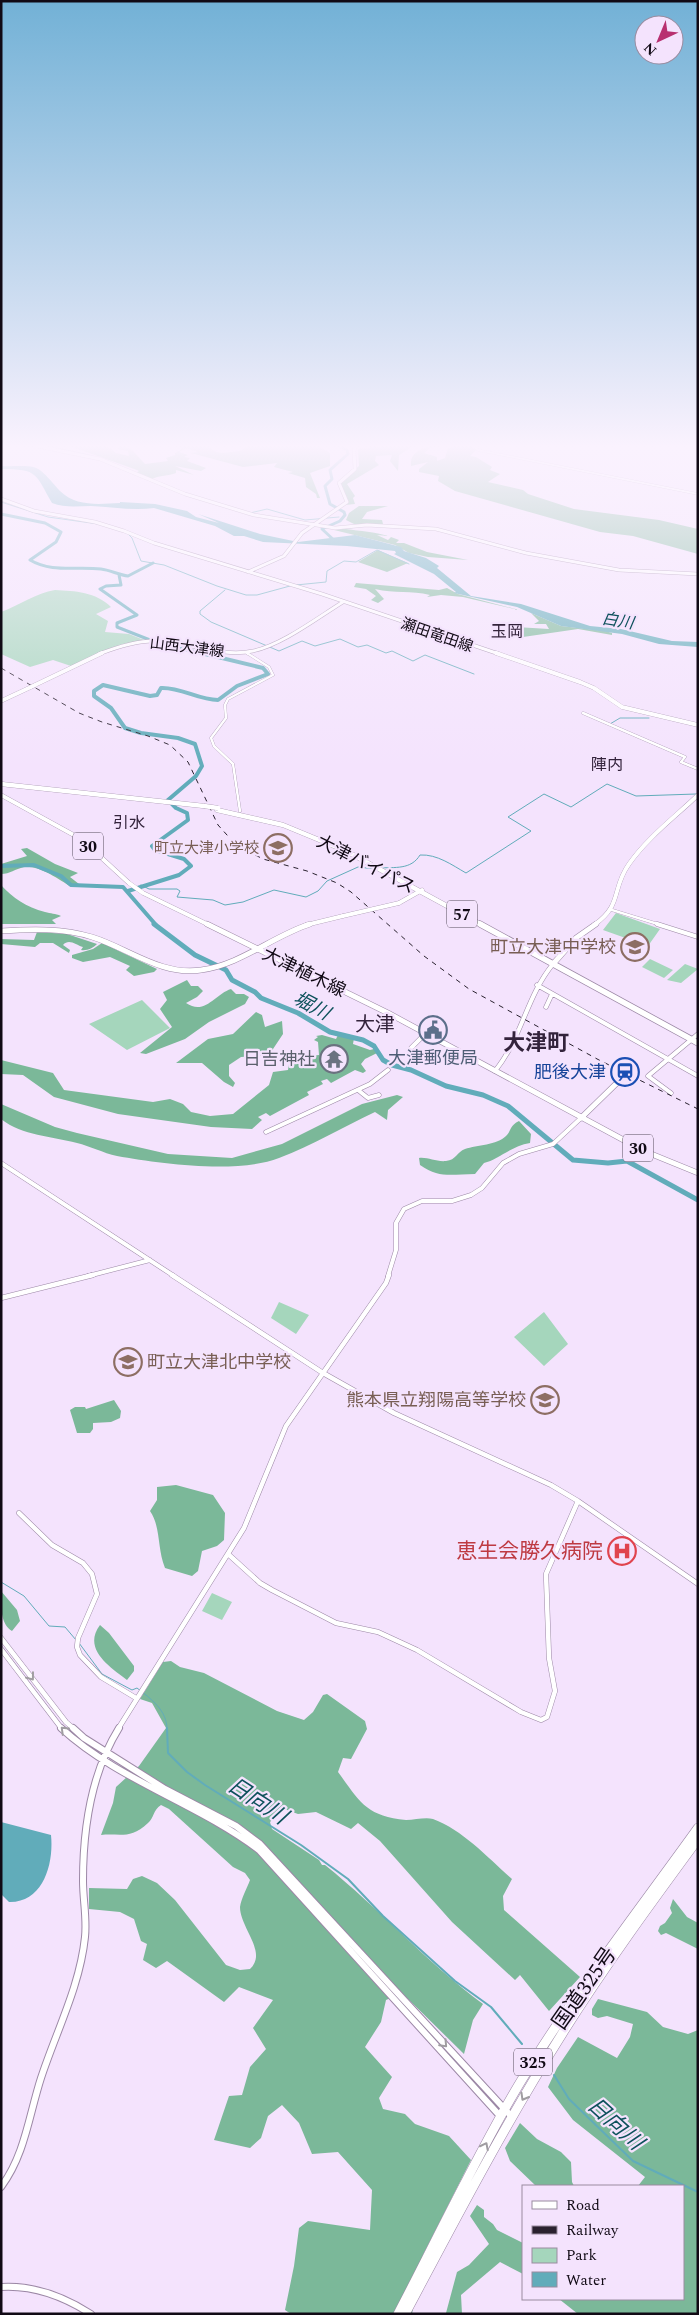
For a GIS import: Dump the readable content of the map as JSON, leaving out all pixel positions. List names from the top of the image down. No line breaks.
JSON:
{"streets":{"highway":["大津バイパス","57","国道325号","325"],"main road":["瀬田竜田線","山西大津線","30","大津植木線"]},"crossings":[["瀬田竜田線","山西大津線"]],"districts":["玉岡","陣内","引水","大津","大津町"],"water":["白川","堀川","日向川"],"places":{"school or university":["町立大津小学校","町立大津中学校","町立大津北中学校","熊本県立翔陽高等学校"],"public building":["大津郵便局"],"temple":["日吉神社"],"station":["肥後大津"],"hospital":["恵生会勝久病院"]},"legend":["Road","Railway","Park","Water"],"north":"bottom left"}
